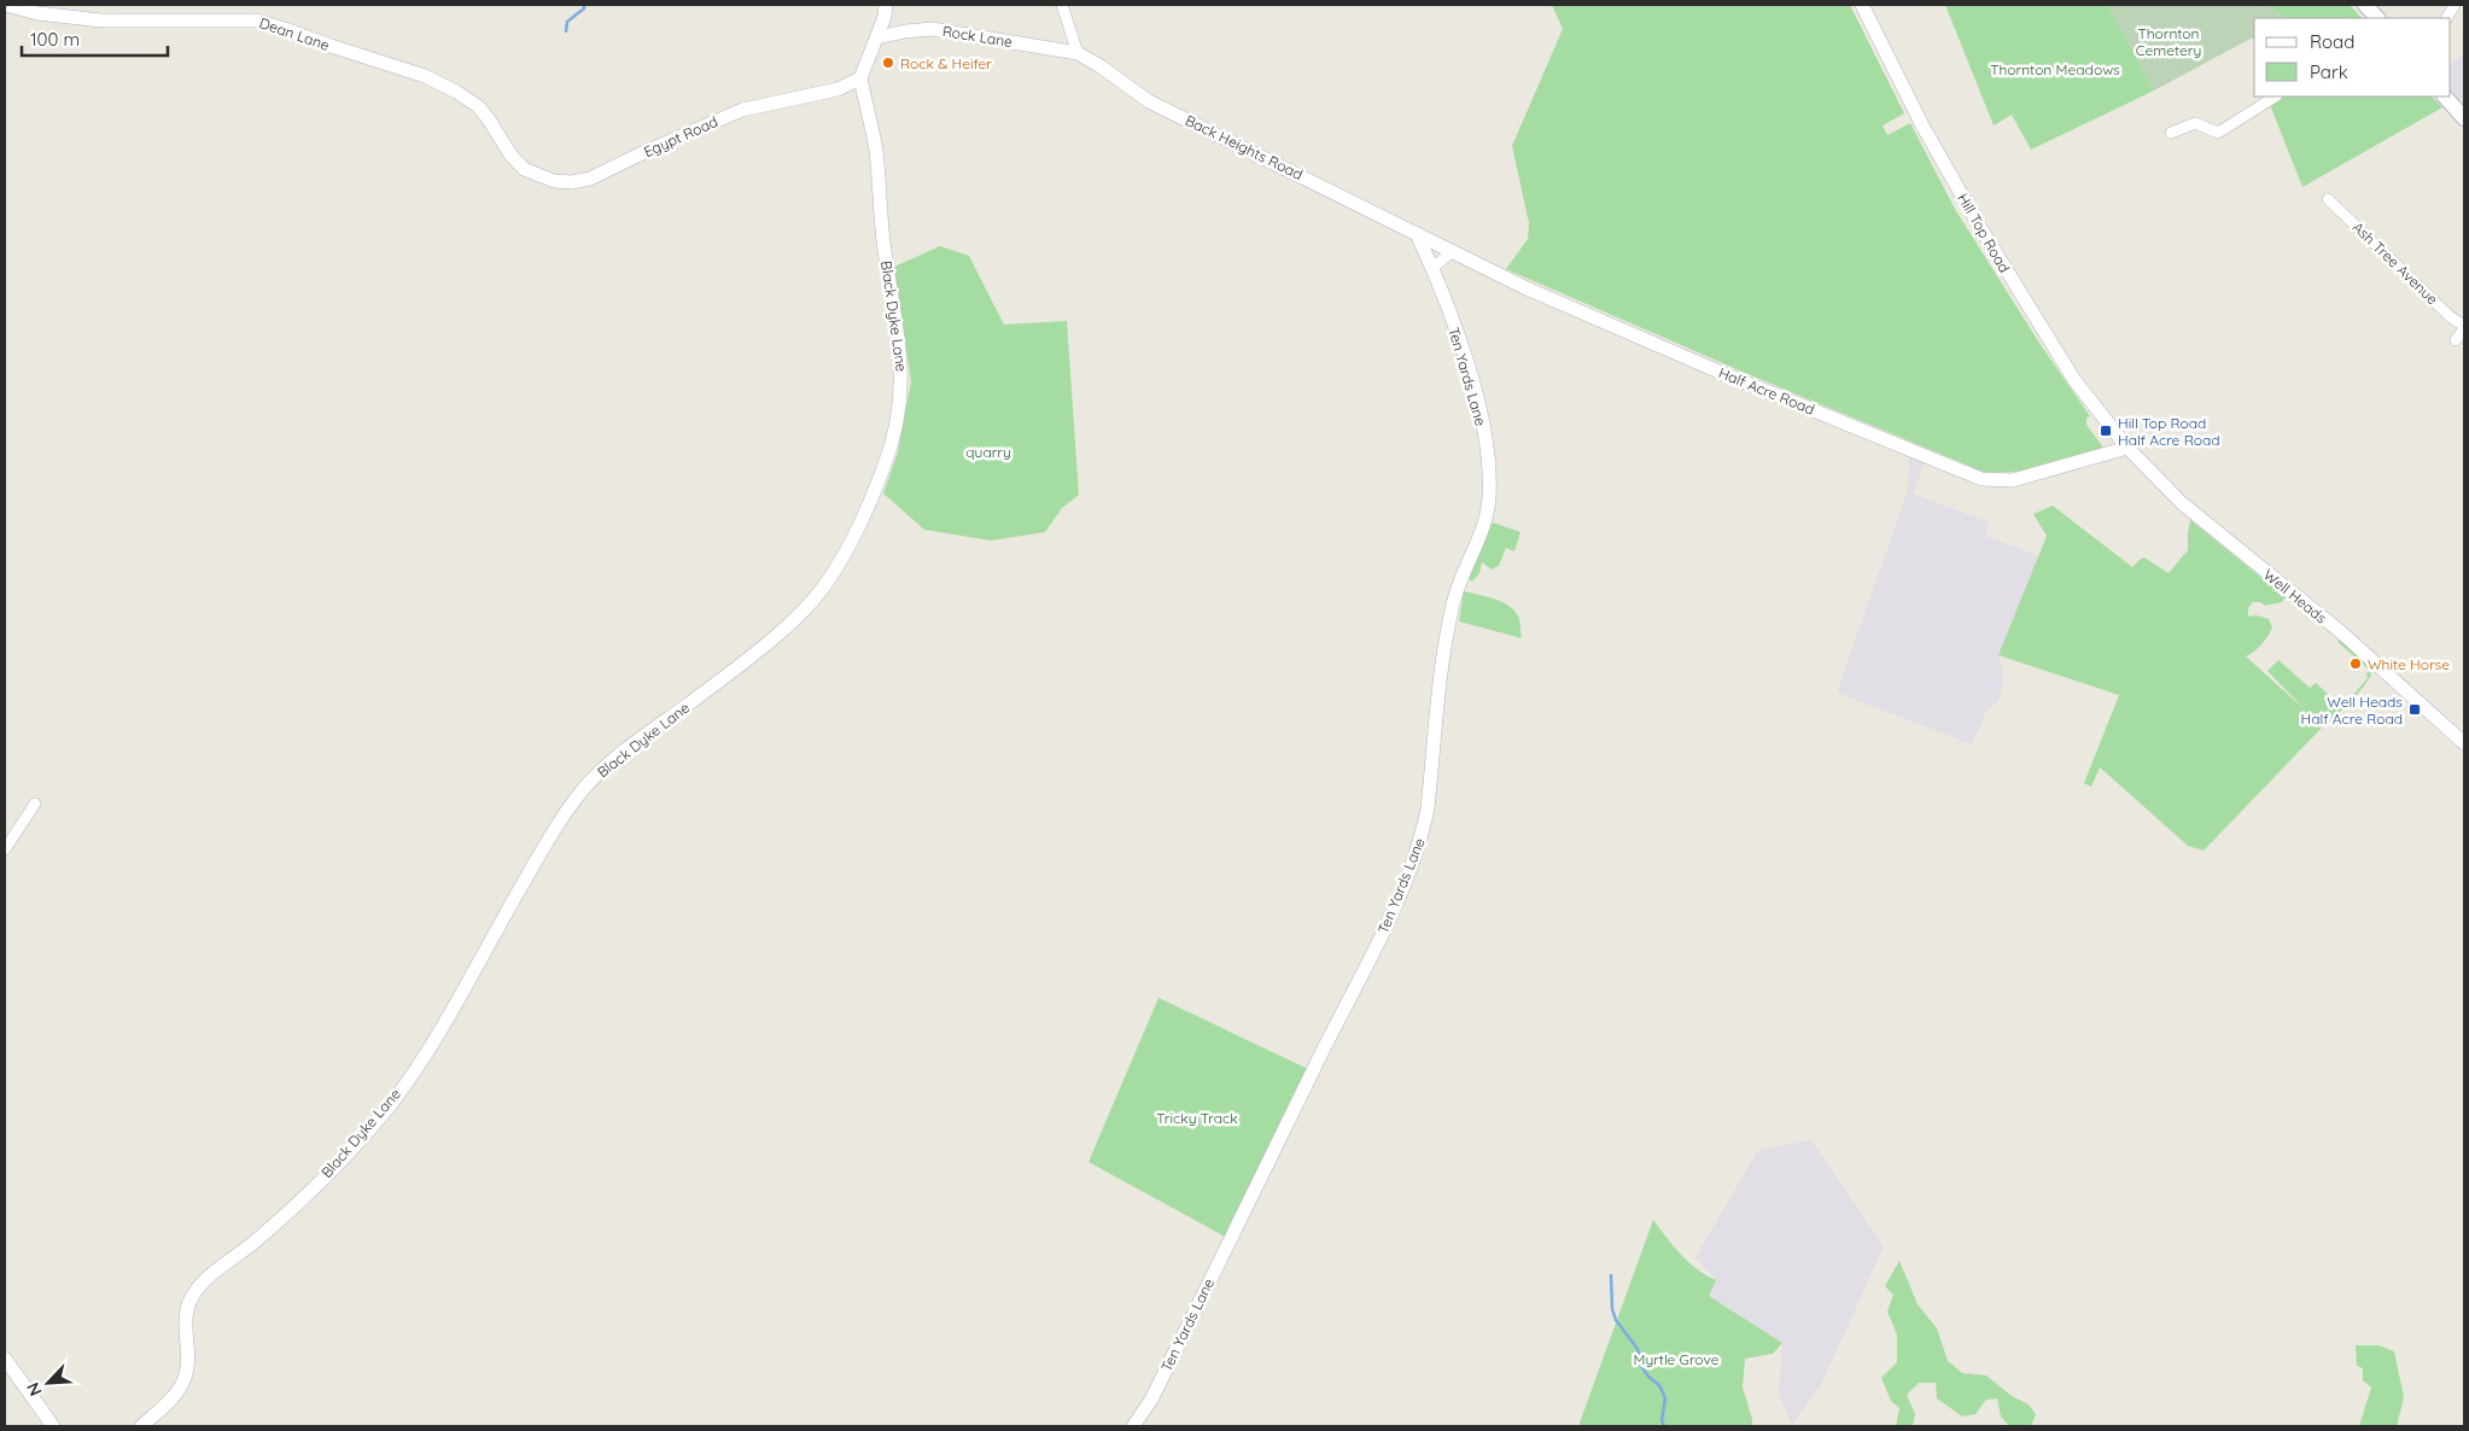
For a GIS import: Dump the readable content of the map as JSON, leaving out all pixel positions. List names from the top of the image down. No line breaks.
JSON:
{"streets":{"street":["Dean Lane","Rock Lane","Egypt Road","Back Heights Road","Hill Top Road","Ash Tree Avenue","Black Dyke Lane","Ten Yards Lane","Half Acre Road","Well Heads"]},"crossings":[["Dean Lane","Egypt Road"],["Rock Lane","Back Heights Road"],["Egypt Road","Black Dyke Lane"],["Back Heights Road","Ten Yards Lane"],["Back Heights Road","Half Acre Road"],["Hill Top Road","Half Acre Road"],["Hill Top Road","Well Heads"],["Ten Yards Lane","Half Acre Road"],["Half Acre Road","Well Heads"]],"parks":["Thornton Cemetery","Thornton Meadows","quarry","Tricky Track","Myrtle Grove"],"places":{"other":["Rock & Heifer","White Horse"],"transit":["Hill Top Road Half Acre Road","Well Heads Half Acre Road"]},"legend":["Road","Park"],"scale_bar":"100 m","north":"bottom left"}
